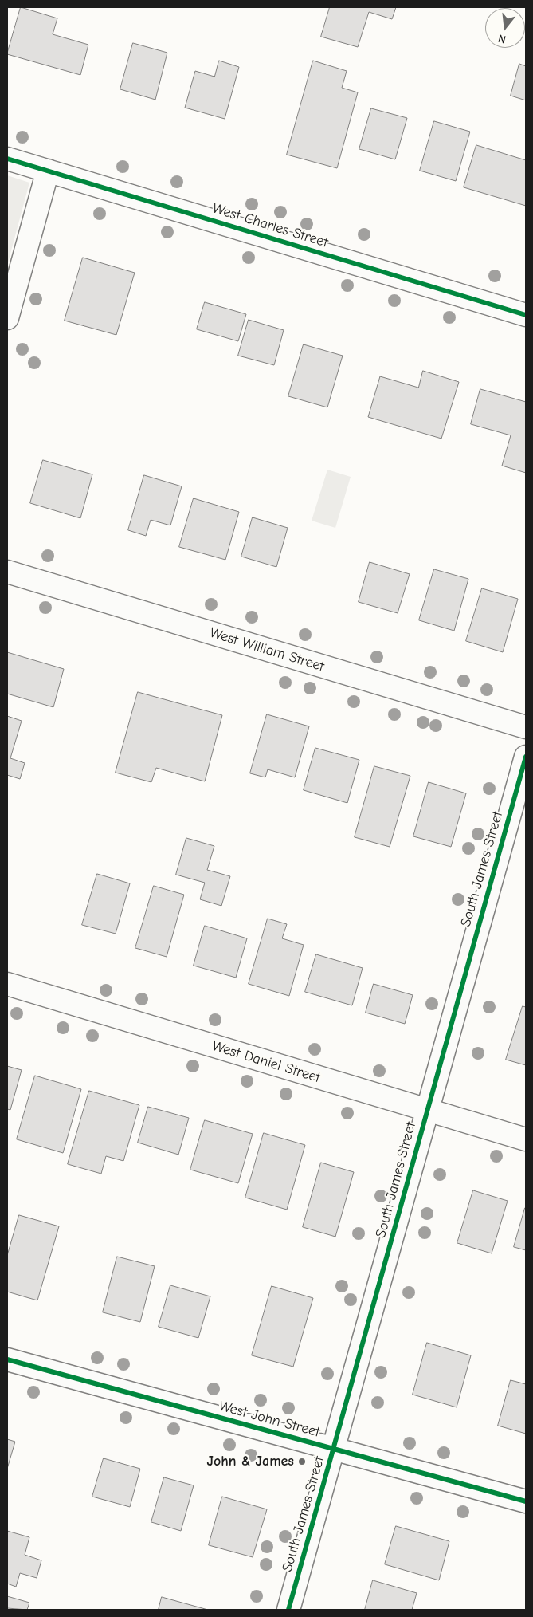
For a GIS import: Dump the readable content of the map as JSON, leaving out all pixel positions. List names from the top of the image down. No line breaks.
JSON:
{"streets":{"street":["West Charles Street","West William Street","South James Street","West Daniel Street","West John Street"]},"crossings":[["South James Street","West Daniel Street"],["South James Street","West John Street"]],"places":["John & James"],"north":"bottom"}
